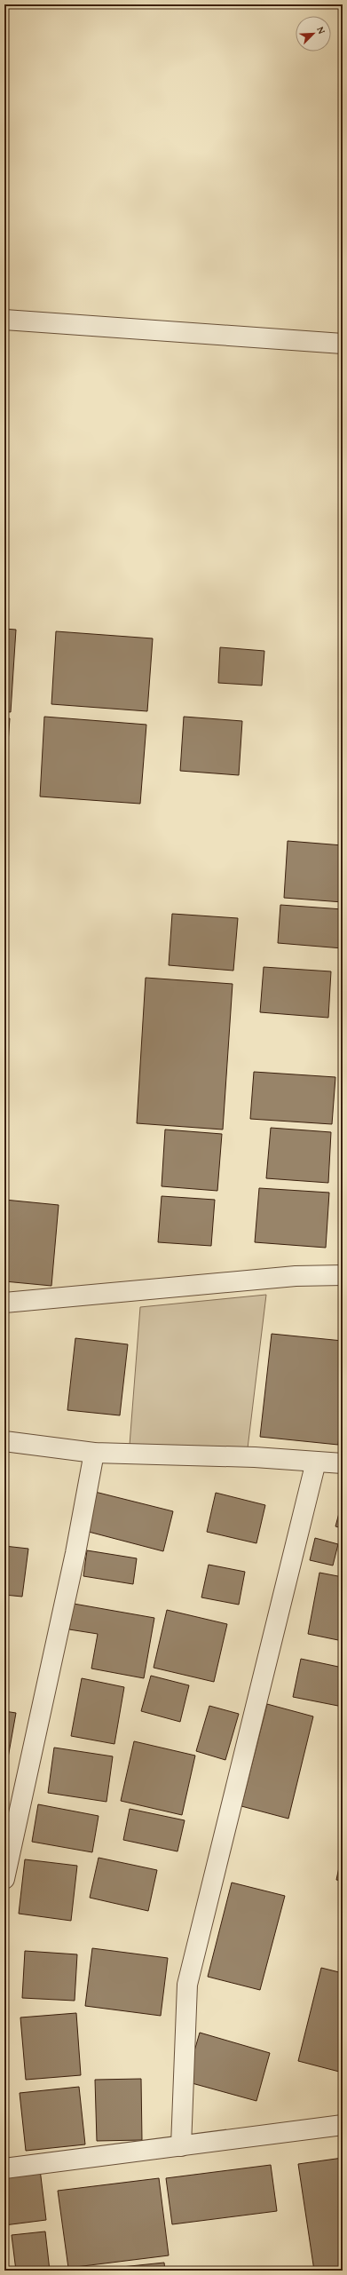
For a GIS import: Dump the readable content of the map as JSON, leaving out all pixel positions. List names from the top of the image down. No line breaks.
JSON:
{"north":"top right"}
